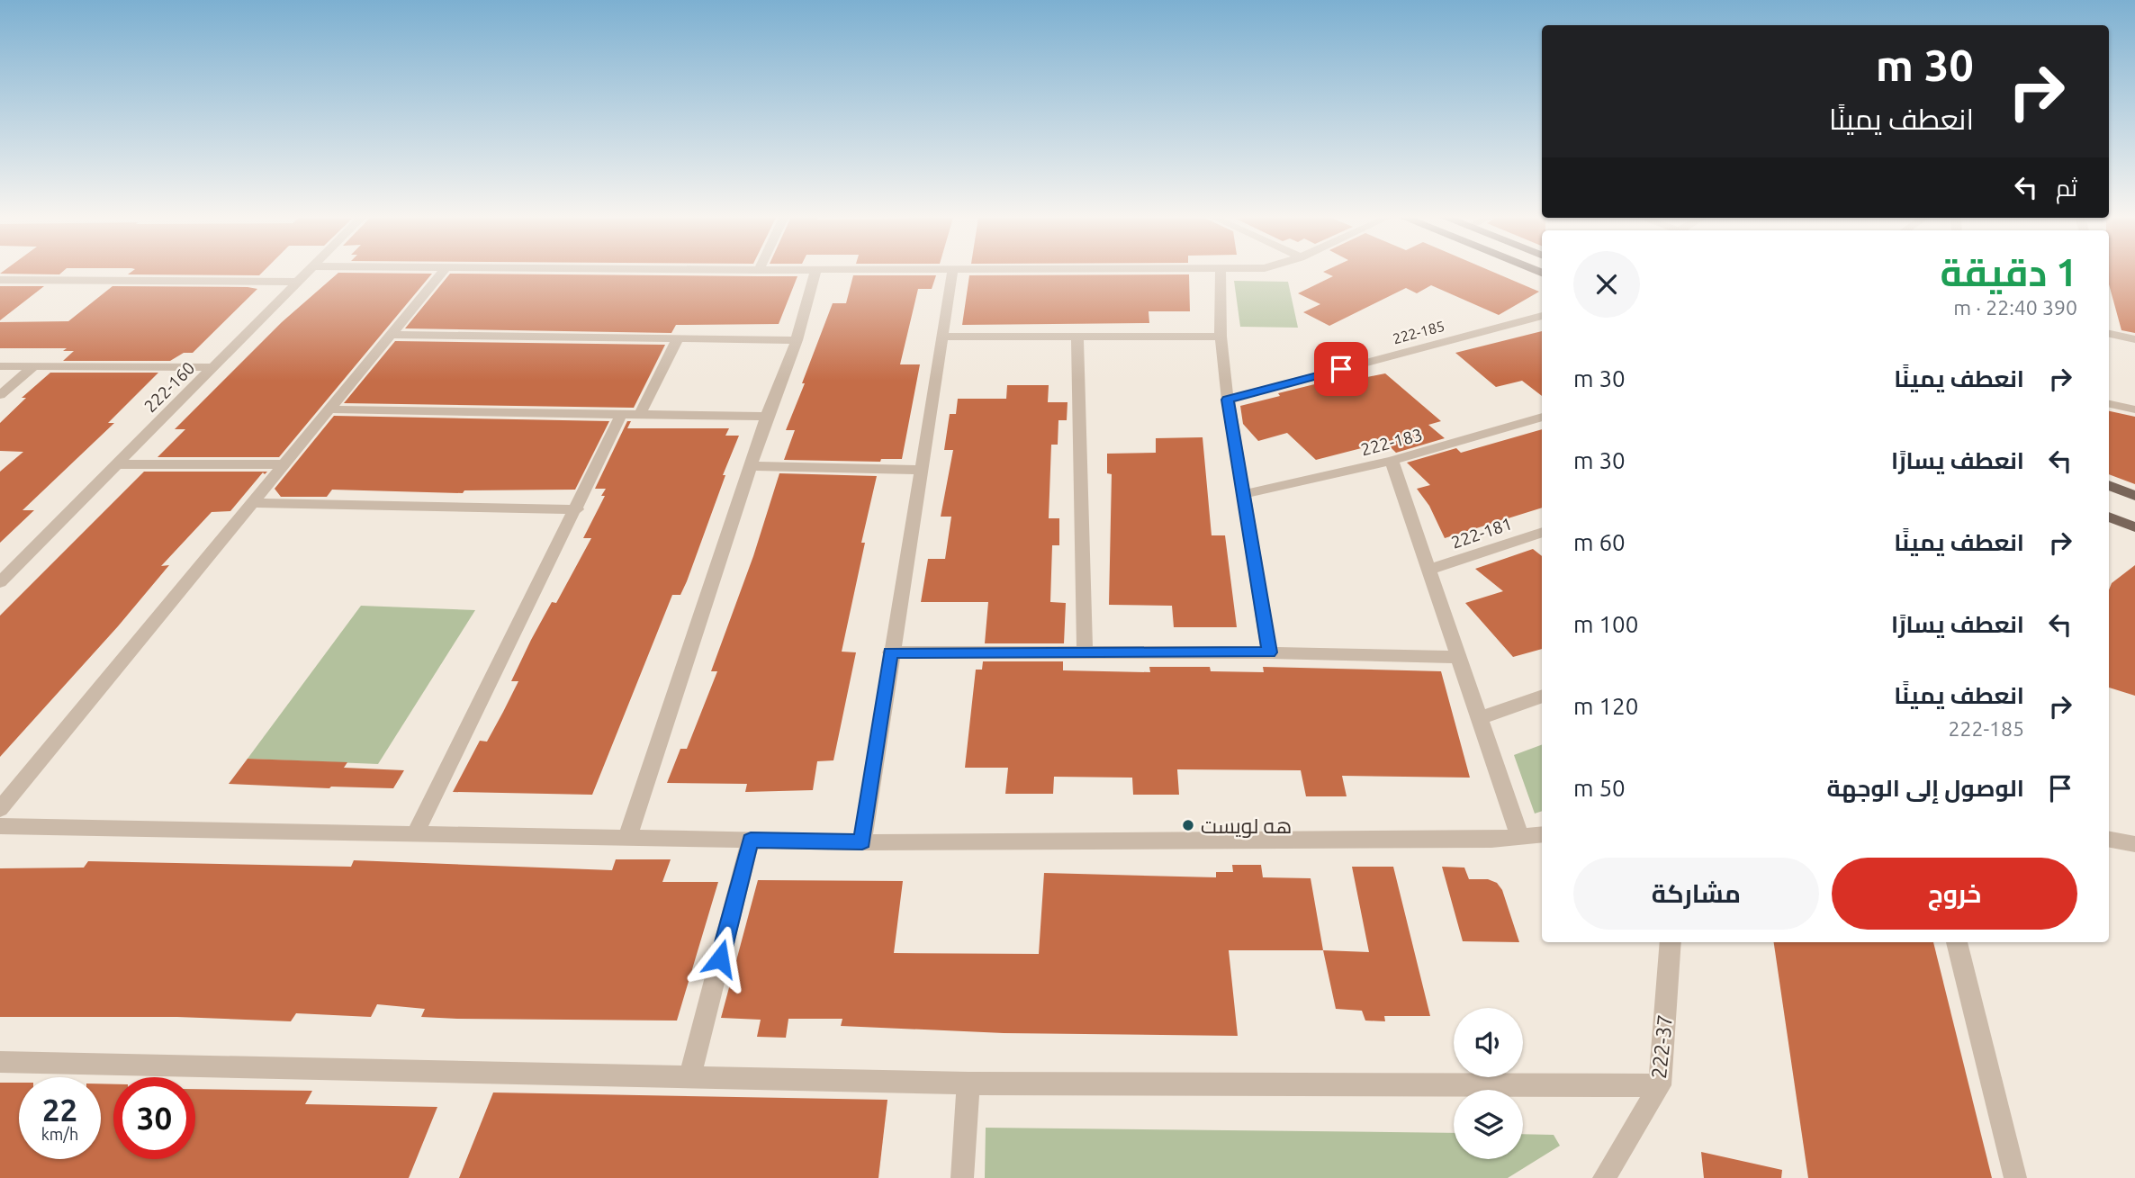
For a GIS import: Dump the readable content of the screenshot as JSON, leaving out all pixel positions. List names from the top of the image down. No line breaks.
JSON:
{"streets":{"street":["222-185","222-160","222-183","222-181","222-37"]},"places":["هه لويست"],"page":{"turn":["30 m","انعطف يمينًا"],"then":"ثم","heading":["1 دقيقة","390 m · 22:40"],"list":[{"name":"انعطف يمينًا","value":"30 m"},{"name":"انعطف يسارًا","value":"30 m"},{"name":"انعطف يمينًا","value":"60 m"},{"name":"انعطف يسارًا","value":"100 m"},{"name":"انعطف يمينًا","note":"222-185","value":"120 m"},{"name":"الوصول إلى الوجهة","value":"50 m"}],"buttons":["خروج","مشاركة"],"speed":"22 km/h","limit":"30"}}
